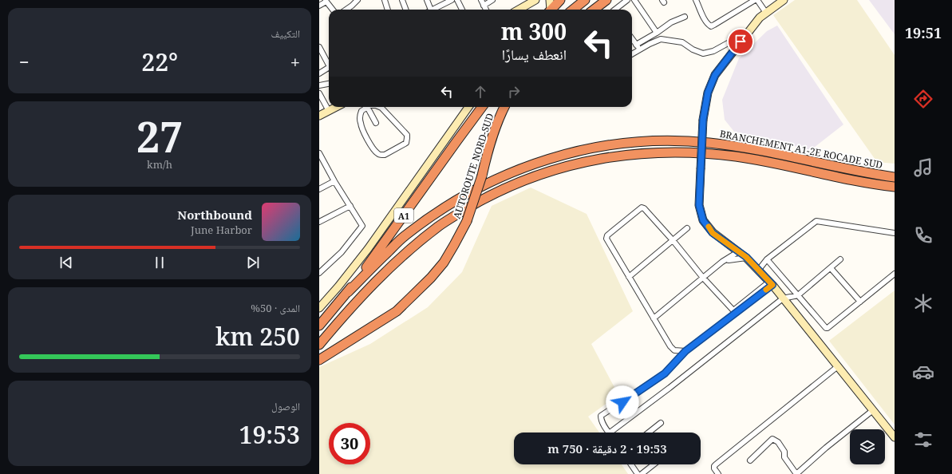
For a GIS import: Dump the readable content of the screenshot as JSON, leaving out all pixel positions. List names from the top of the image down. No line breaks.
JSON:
{"streets":{"highway":["BRANCHEMENT A1-2E ROCADE SUD","AUTOROUTE NORD-SUD","A1"]},"crossings":[["BRANCHEMENT A1-2E ROCADE SUD","AUTOROUTE NORD-SUD"]],"page":{"tabs":"19:51","tile":["التكييف",["27","km/h"],["المدى · 50%","250 km"],["الوصول","19:53"]],"turn":["300 m","انعطف يسارًا"],"heat":["−","22°","+"],"song":["Northbound","June Harbor"],"limit":"30","trip":"19:53 · 2 دقيقة · 750 m"}}
